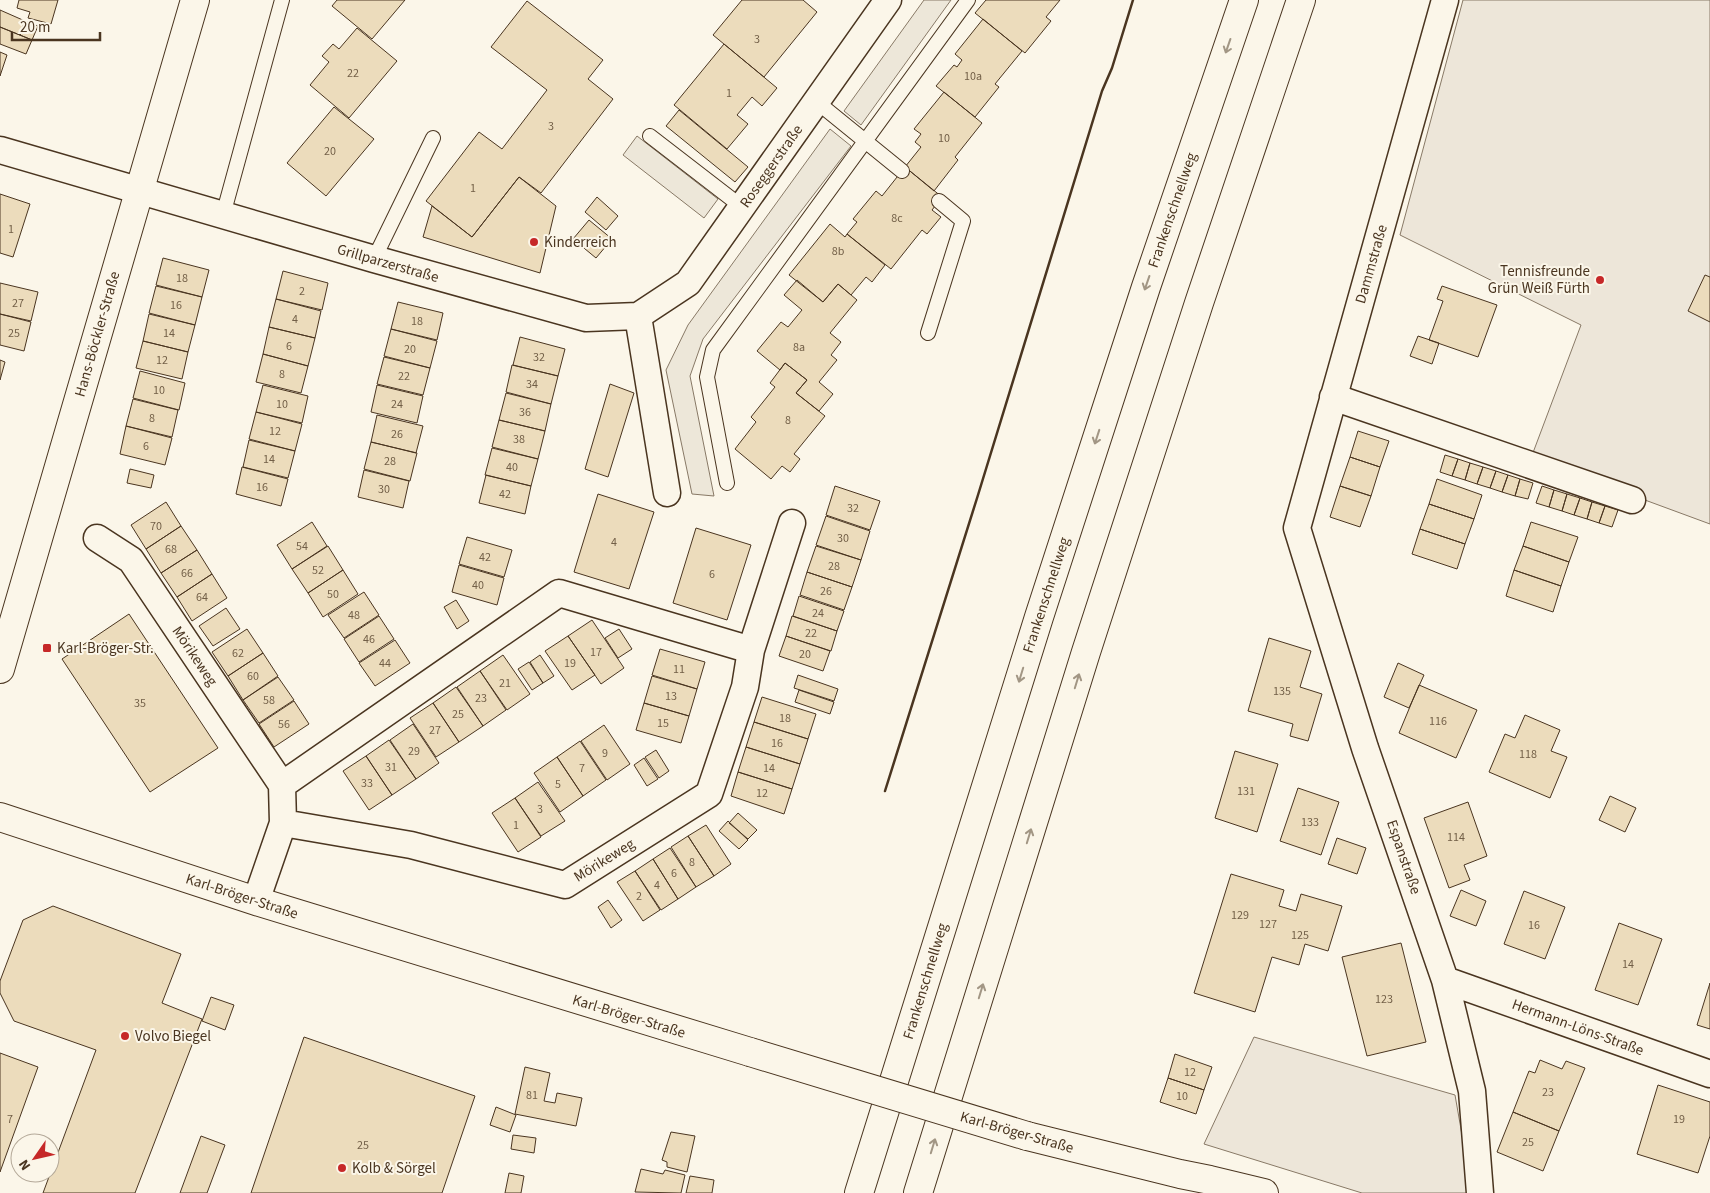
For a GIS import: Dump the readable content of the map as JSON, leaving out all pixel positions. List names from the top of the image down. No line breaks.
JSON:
{"streets":{"main road":["Frankenschnellweg","Hans-Böckler-Straße","Karl-Bröger-Straße"],"street":["Roseggerstraße","Grillparzerstraße","Dammstraße","Mörikeweg","Espanstraße","Hermann-Löns-Straße"]},"crossings":[["Roseggerstraße","Grillparzerstraße"],["Grillparzerstraße","Hans-Böckler-Straße"],["Dammstraße","Espanstraße"],["Espanstraße","Hermann-Löns-Straße"]],"places":{"other":["Kinderreich","Tennisfreunde Grün Weiß Fürth","Volvo Biegel","Kolb & Sörgel"],"transit":["Karl-Bröger-Str."]},"house_numbers":["3","22","10a","1","3","10","20","1","8c","1","8b","18","2","27","16","4","18","25","14","6","8a","20","32","12","8","22","34","10","10","24","36","8","8","12","26","38","6","14","28","40","16","30","42","32","70","30","4","54","68","42","28","52","66","6","40","26","50","64","24","48","22","46","17","62","20","44","19","11","60","21","135","13","23","58","35","25","18","116","15","56","27","16","29","9","118","31","7","14","33","5","131","12","3","133","1","114","8","6","4","2","129","127","16","125","14","123","12","23","81","10","7","19","25","25"],"scale_bar":"20 m","north":"bottom left"}
